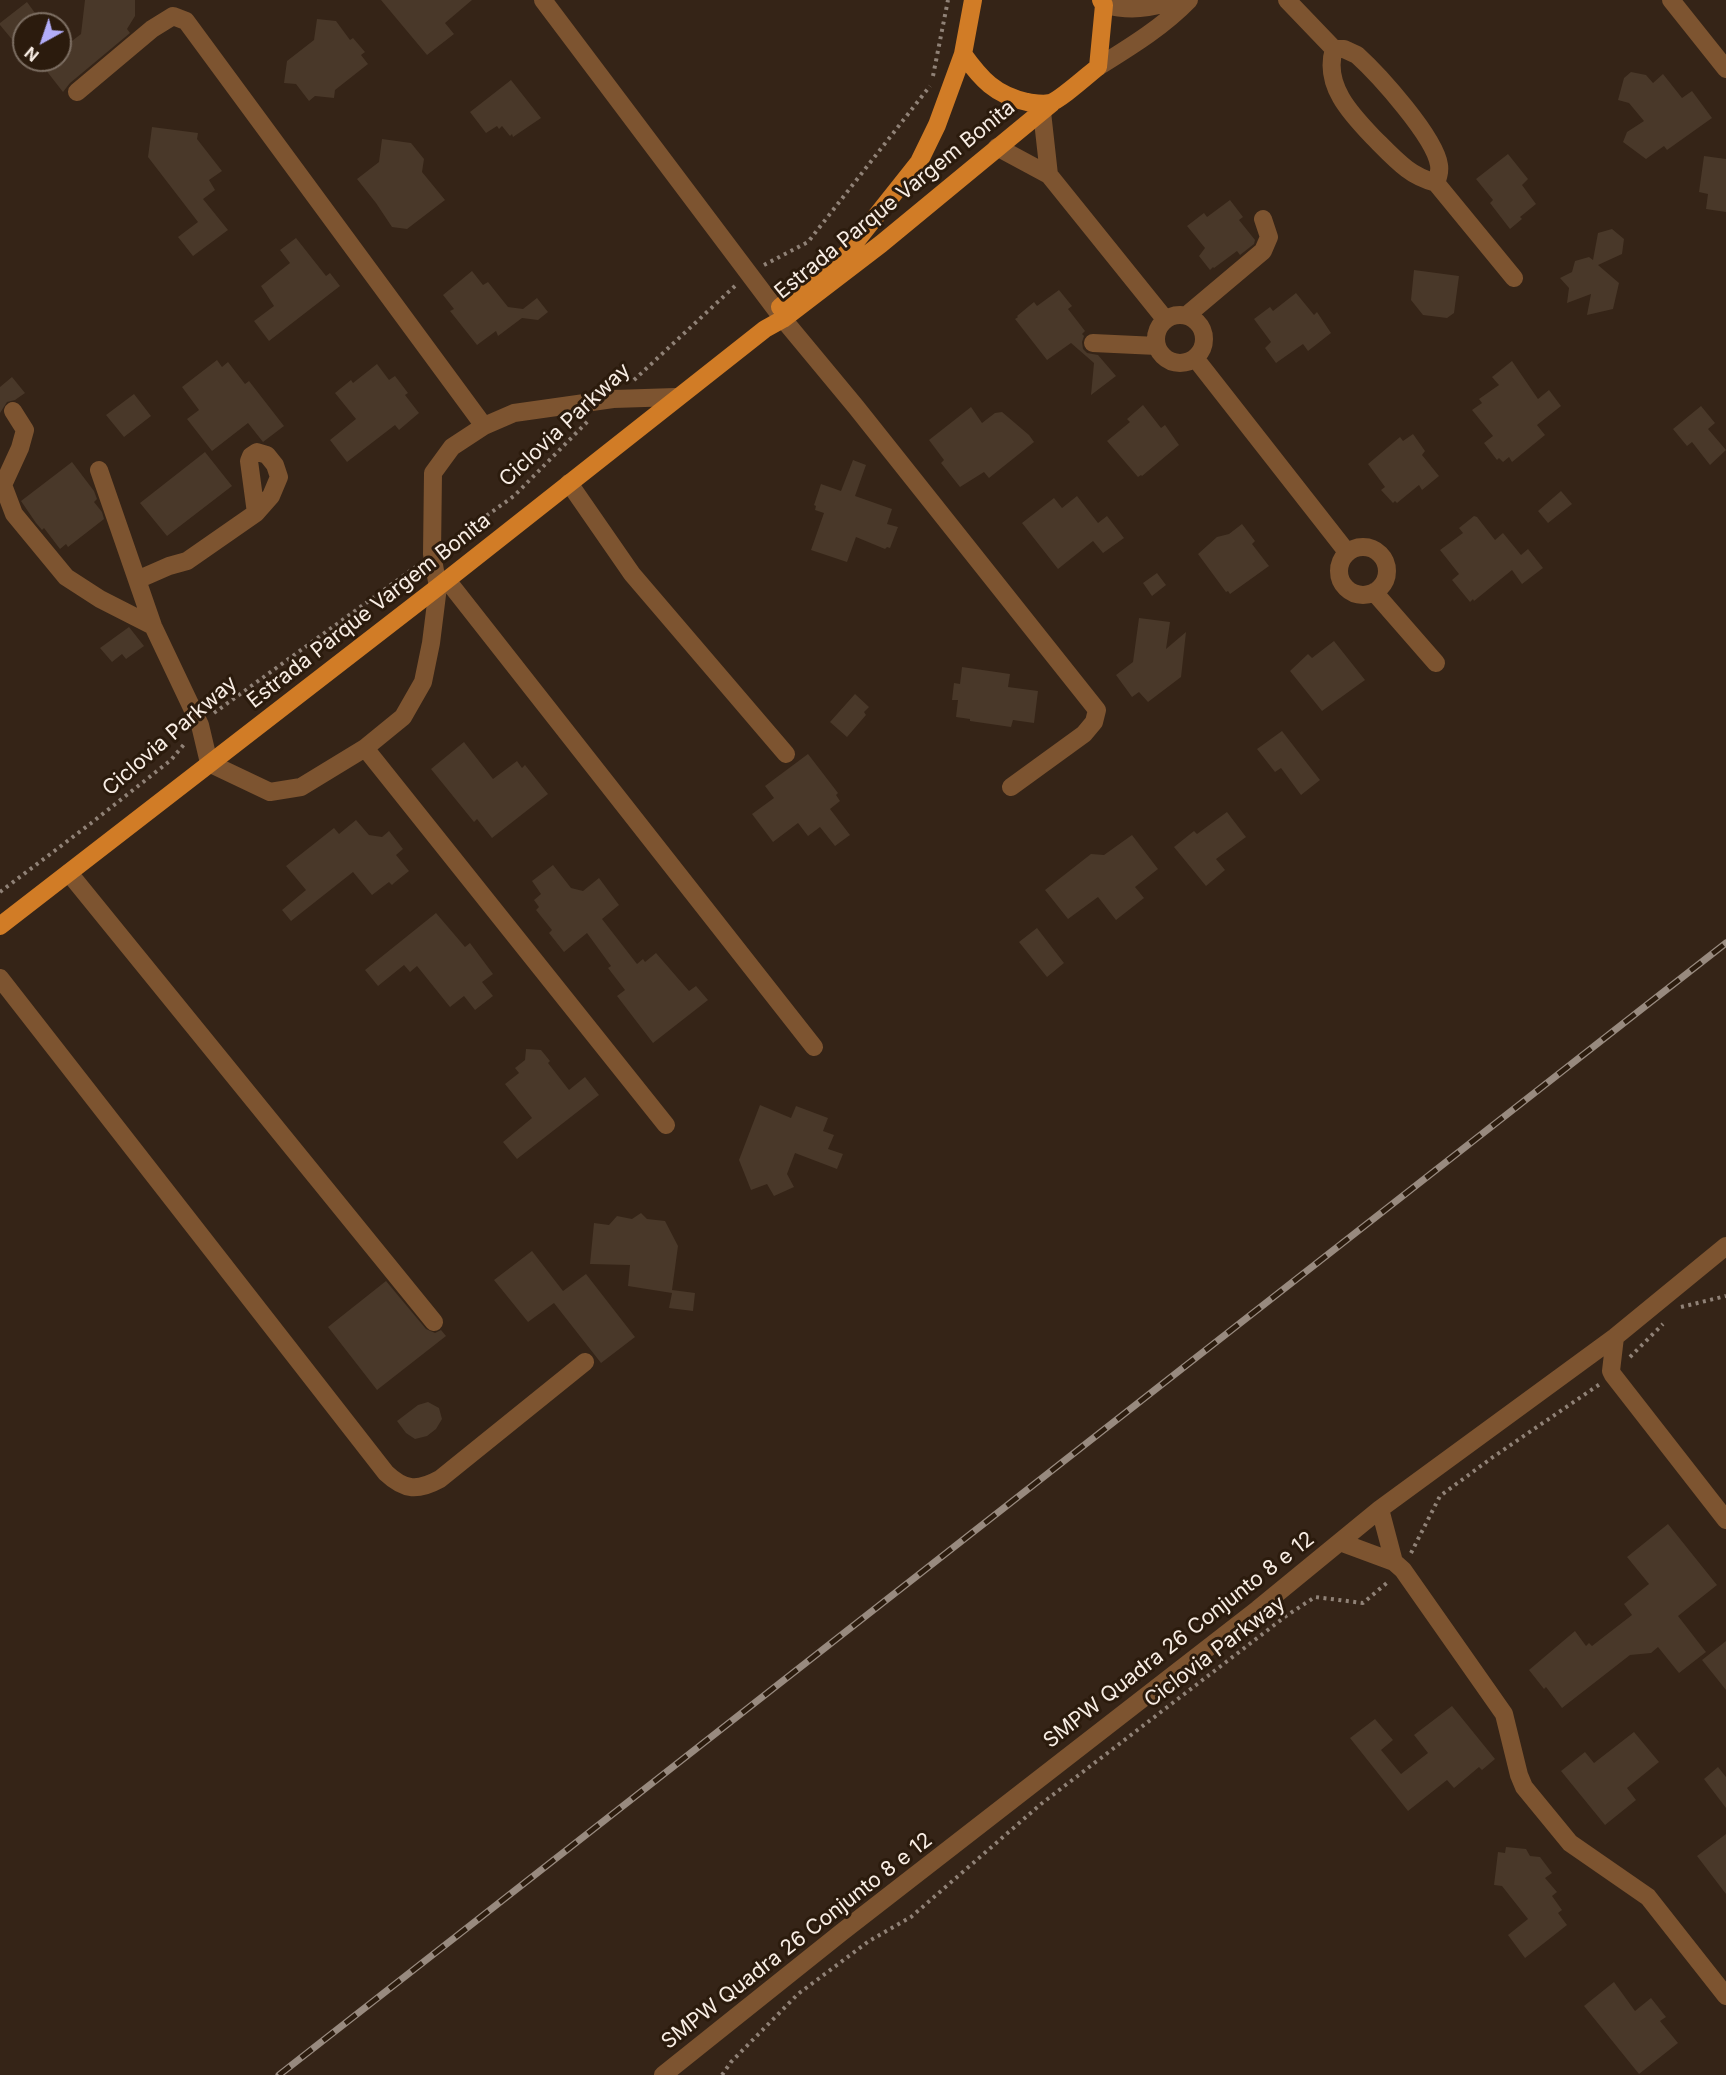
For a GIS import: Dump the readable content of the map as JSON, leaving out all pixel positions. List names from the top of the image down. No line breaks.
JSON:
{"streets":{"main road":["Estrada Parque Vargem Bonita"],"street":["SMPW Quadra 26 Conjunto 8 e 12"],"path":["Ciclovia Parkway"]},"north":"bottom left"}
